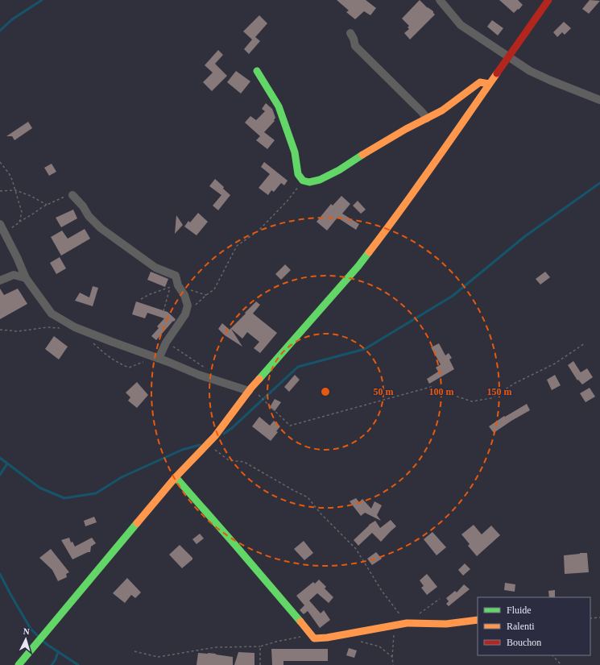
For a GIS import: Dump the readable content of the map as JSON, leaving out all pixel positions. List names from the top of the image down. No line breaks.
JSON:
{"legend":["Fluide","Ralenti","Bouchon"],"north":"top","rings":["50 m","100 m","150 m"]}
